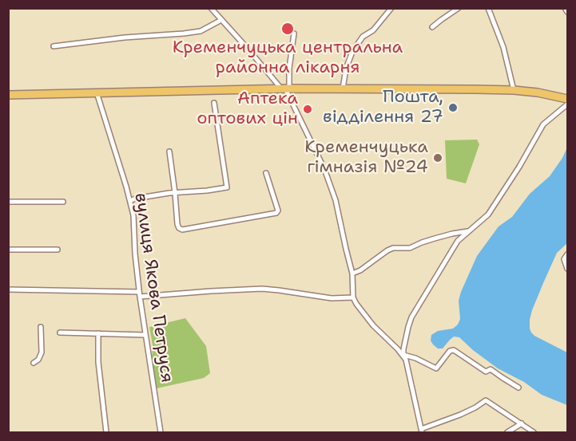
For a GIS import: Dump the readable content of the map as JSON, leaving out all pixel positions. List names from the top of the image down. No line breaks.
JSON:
{"streets":{"street":["вулиця Якова Петруся"]},"places":["Кременчуцька центральна районна лікарня","Пошта, відділення 27","Аптека оптових цін","Кременчуцька гімназія №24"]}
